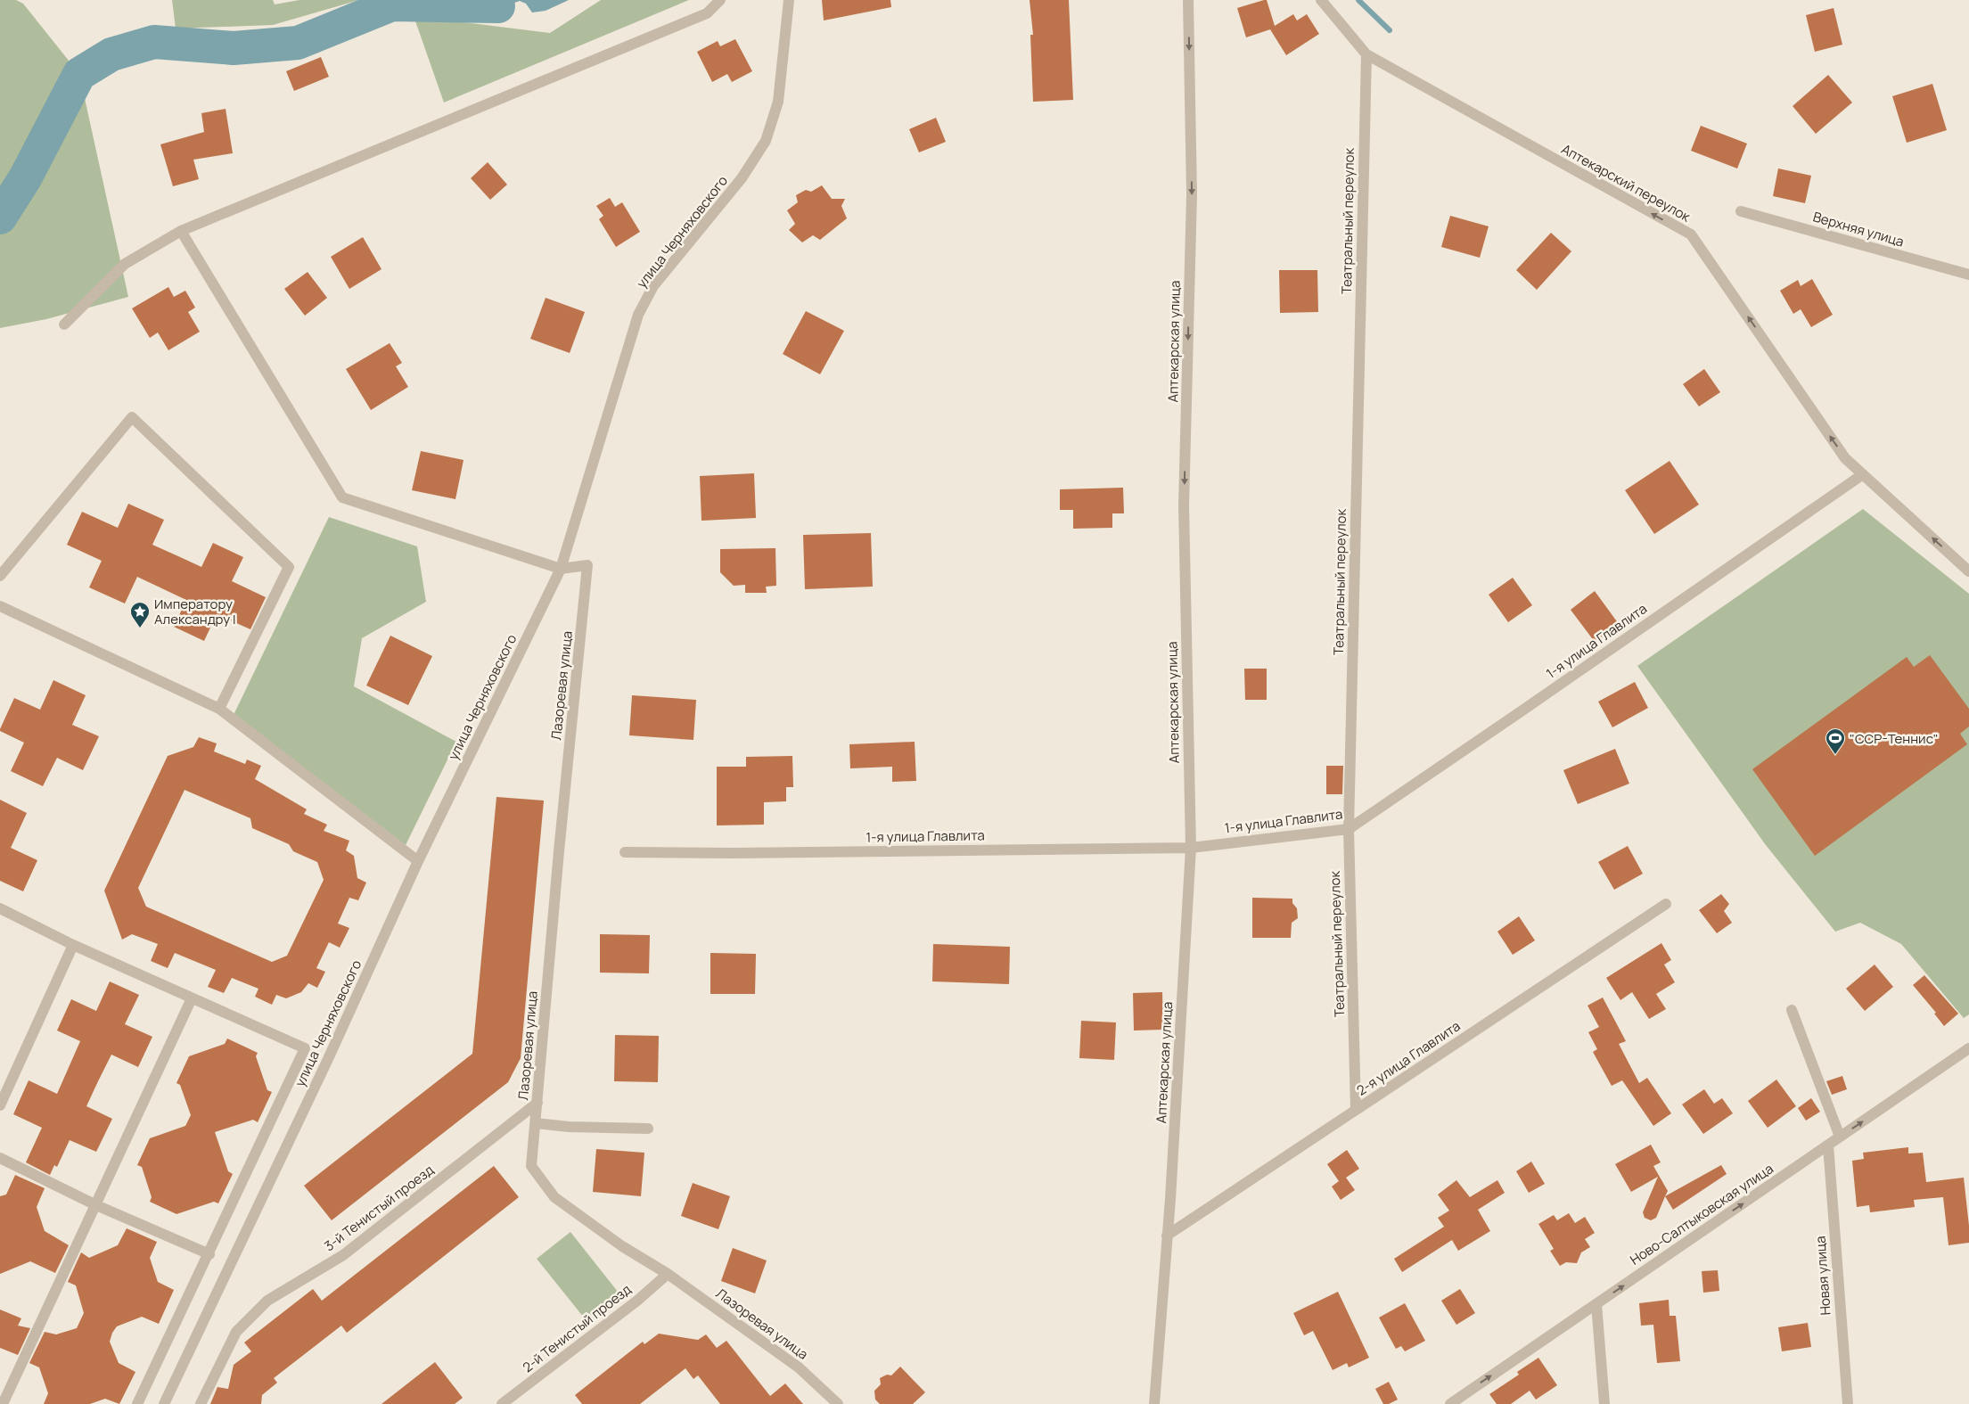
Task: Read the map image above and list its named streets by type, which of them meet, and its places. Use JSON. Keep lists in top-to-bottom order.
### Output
{
  "streets": {
    "street": [
      "Аптекарский переулок",
      "Театральный переулок",
      "Верхняя улица",
      "улица Черняховского",
      "Аптекарская улица",
      "1-я улица Главлита",
      "Лазоревая улица",
      "2-я улица Главлита",
      "3-й Тенистый проезд",
      "Ново-Салтыковская улица",
      "Новая улица",
      "2-й Тенистый проезд"
    ]
  },
  "crossings": [
    ["Аптекарский переулок", "Театральный переулок"],
    ["Аптекарский переулок", "1-я улица Главлита"],
    ["Театральный переулок", "1-я улица Главлита"],
    ["Театральный переулок", "2-я улица Главлита"],
    ["улица Черняховского", "Лазоревая улица"],
    ["Аптекарская улица", "1-я улица Главлита"],
    ["Аптекарская улица", "2-я улица Главлита"],
    ["Лазоревая улица", "3-й Тенистый проезд"],
    ["Лазоревая улица", "2-й Тенистый проезд"],
    ["Ново-Салтыковская улица", "Новая улица"]
  ],
  "one_way": ["Аптекарский переулок", "Аптекарская улица", "Ново-Салтыковская улица"],
  "places": {
    "place": ["Императору Александру I"],
    "sports": ["\"ССР-Теннис\""]
  }
}
